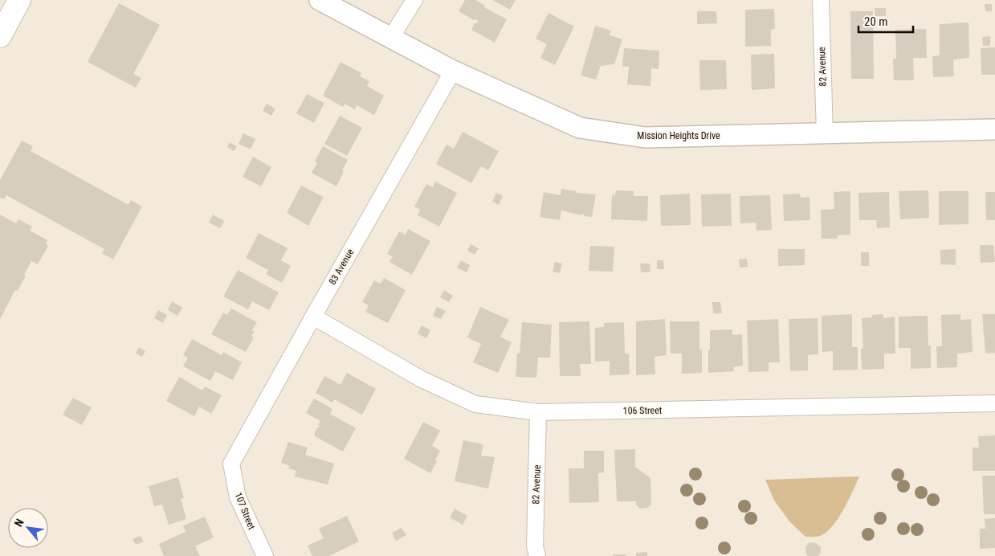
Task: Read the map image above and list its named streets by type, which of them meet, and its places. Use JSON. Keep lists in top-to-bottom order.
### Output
{
  "streets": {
    "street": [
      "82 Avenue",
      "Mission Heights Drive",
      "83 Avenue",
      "106 Street",
      "107 Street"
    ]
  },
  "crossings": [
    ["82 Avenue", "Mission Heights Drive"],
    ["82 Avenue", "106 Street"],
    ["Mission Heights Drive", "83 Avenue"],
    ["83 Avenue", "106 Street"],
    ["83 Avenue", "107 Street"]
  ],
  "scale_bar": "20 m",
  "north": "top left"
}
